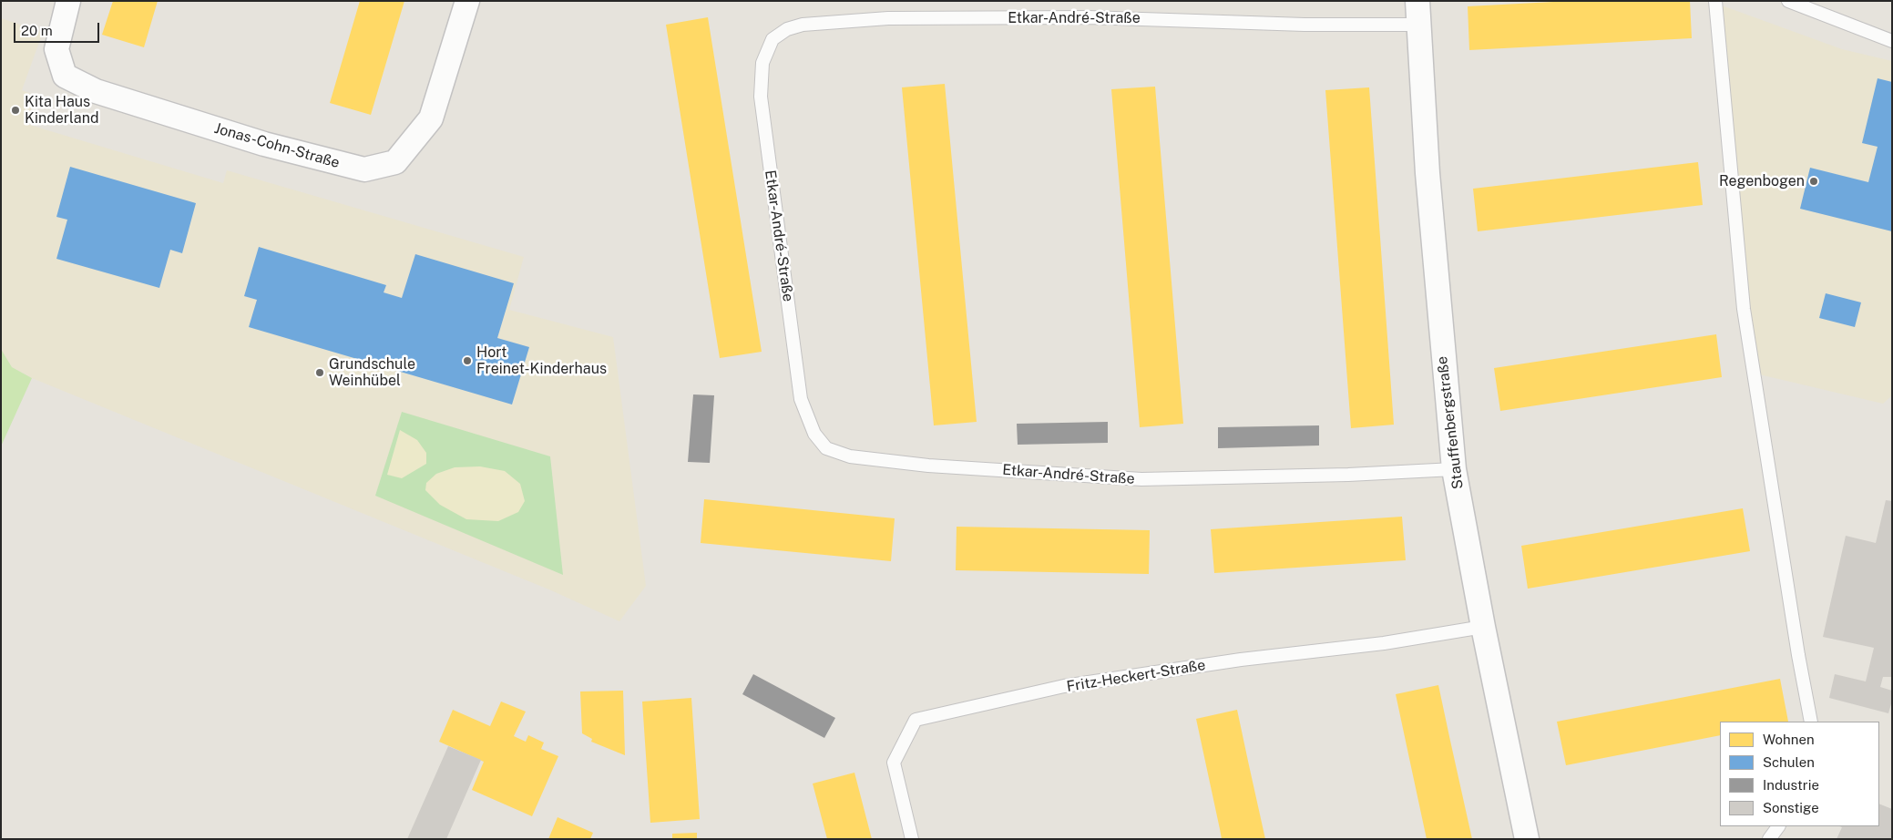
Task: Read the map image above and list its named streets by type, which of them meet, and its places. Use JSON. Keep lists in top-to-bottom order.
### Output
{
  "streets": {
    "street": ["Jonas-Cohn-Straße", "Stauffenbergstraße"],
    "lane": ["Etkar-André-Straße", "Fritz-Heckert-Straße"]
  },
  "crossings": [
    ["Etkar-André-Straße", "Stauffenbergstraße"],
    ["Stauffenbergstraße", "Fritz-Heckert-Straße"]
  ],
  "places": [
    "Kita Haus Kinderland",
    "Regenbogen",
    "Hort Freinet-Kinderhaus",
    "Grundschule Weinhübel"
  ],
  "legend": [
    "Wohnen",
    "Schulen",
    "Industrie",
    "Sonstige"
  ],
  "scale_bar": "20 m"
}
